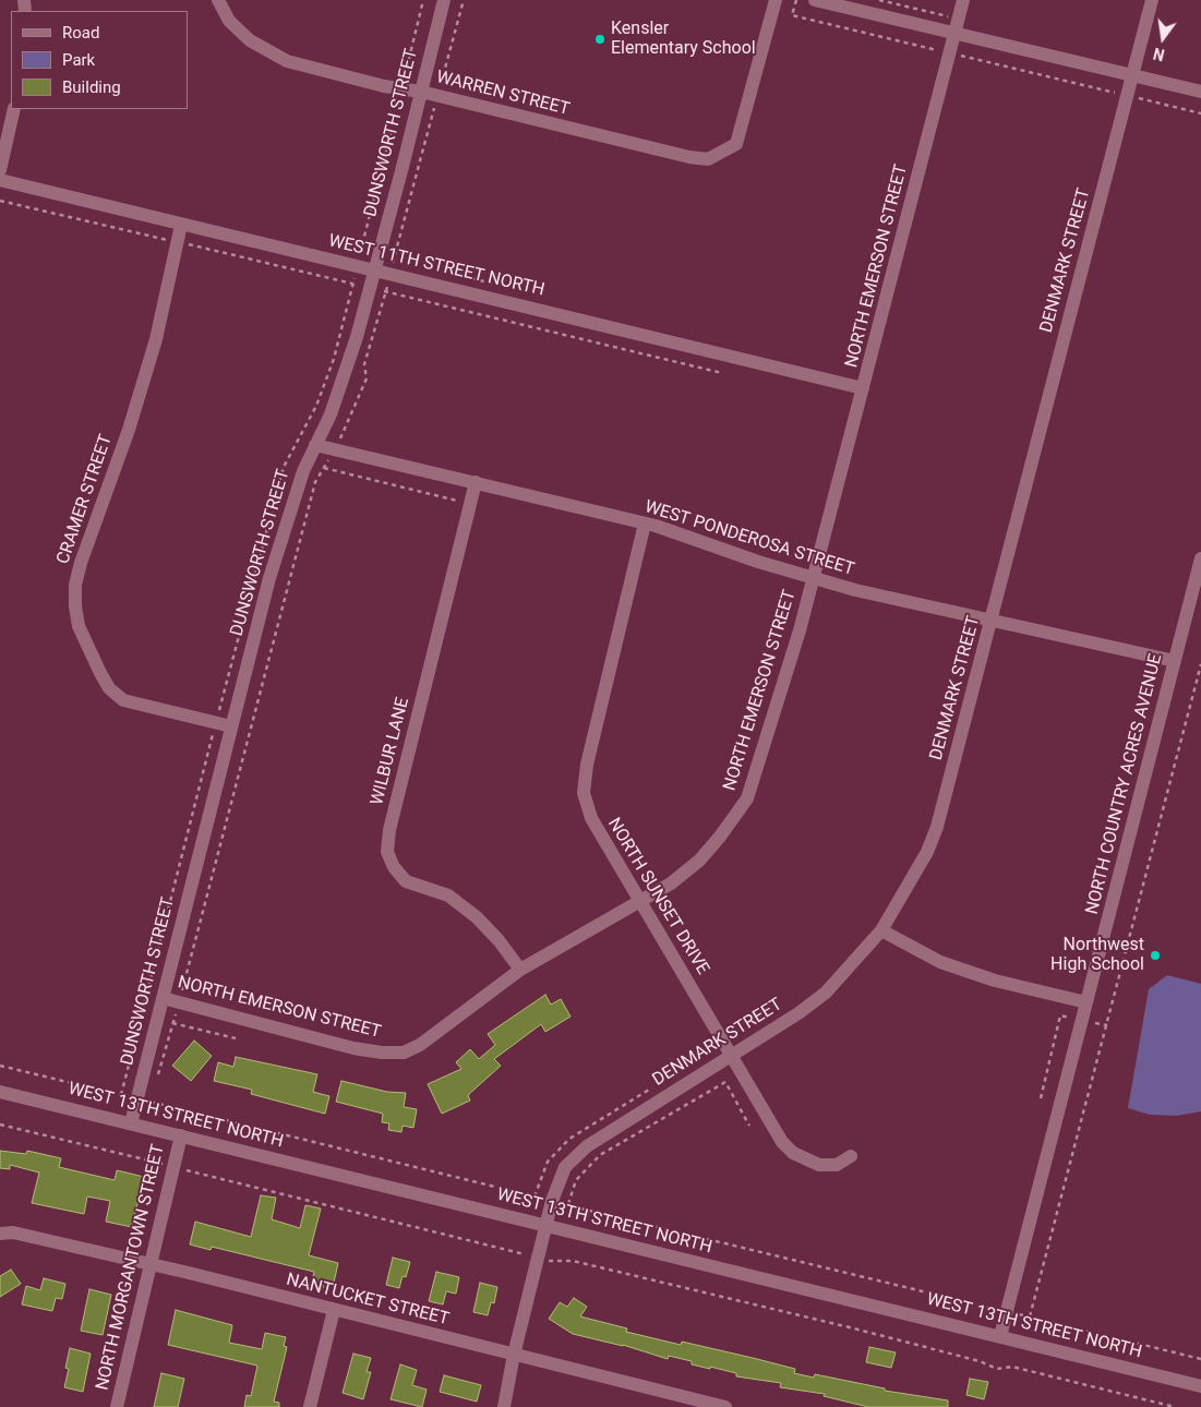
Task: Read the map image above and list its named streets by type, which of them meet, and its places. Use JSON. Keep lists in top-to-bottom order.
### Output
{
  "streets": {
    "street": [
      "WARREN STREET",
      "DUNSWORTH STREET",
      "DENMARK STREET",
      "WEST 11TH STREET NORTH",
      "NORTH EMERSON STREET",
      "CRAMER STREET",
      "WEST PONDEROSA STREET",
      "WILBUR LANE",
      "NORTH COUNTRY ACRES AVENUE",
      "NORTH SUNSET DRIVE",
      "WEST 13TH STREET NORTH",
      "NORTH MORGANTOWN STREET",
      "NANTUCKET STREET"
    ]
  },
  "crossings": [
    ["WARREN STREET", "DUNSWORTH STREET"],
    ["DUNSWORTH STREET", "WEST 11TH STREET NORTH"],
    ["DUNSWORTH STREET", "NORTH EMERSON STREET"],
    ["DUNSWORTH STREET", "CRAMER STREET"],
    ["DUNSWORTH STREET", "WEST PONDEROSA STREET"],
    ["DUNSWORTH STREET", "WEST 13TH STREET NORTH"],
    ["DENMARK STREET", "WEST PONDEROSA STREET"],
    ["DENMARK STREET", "NORTH SUNSET DRIVE"],
    ["DENMARK STREET", "WEST 13TH STREET NORTH"],
    ["DENMARK STREET", "NANTUCKET STREET"],
    ["WEST 11TH STREET NORTH", "NORTH EMERSON STREET"],
    ["WEST 11TH STREET NORTH", "CRAMER STREET"],
    ["NORTH EMERSON STREET", "WEST PONDEROSA STREET"],
    ["NORTH EMERSON STREET", "WILBUR LANE"],
    ["NORTH EMERSON STREET", "NORTH SUNSET DRIVE"],
    ["WEST PONDEROSA STREET", "WILBUR LANE"],
    ["WEST PONDEROSA STREET", "NORTH COUNTRY ACRES AVENUE"],
    ["WEST PONDEROSA STREET", "NORTH SUNSET DRIVE"],
    ["NORTH COUNTRY ACRES AVENUE", "WEST 13TH STREET NORTH"],
    ["WEST 13TH STREET NORTH", "NORTH MORGANTOWN STREET"],
    ["NORTH MORGANTOWN STREET", "NANTUCKET STREET"]
  ],
  "places": ["Kensler Elementary School", "Northwest High School"],
  "legend": ["Road", "Park", "Building"],
  "north": "bottom"
}
